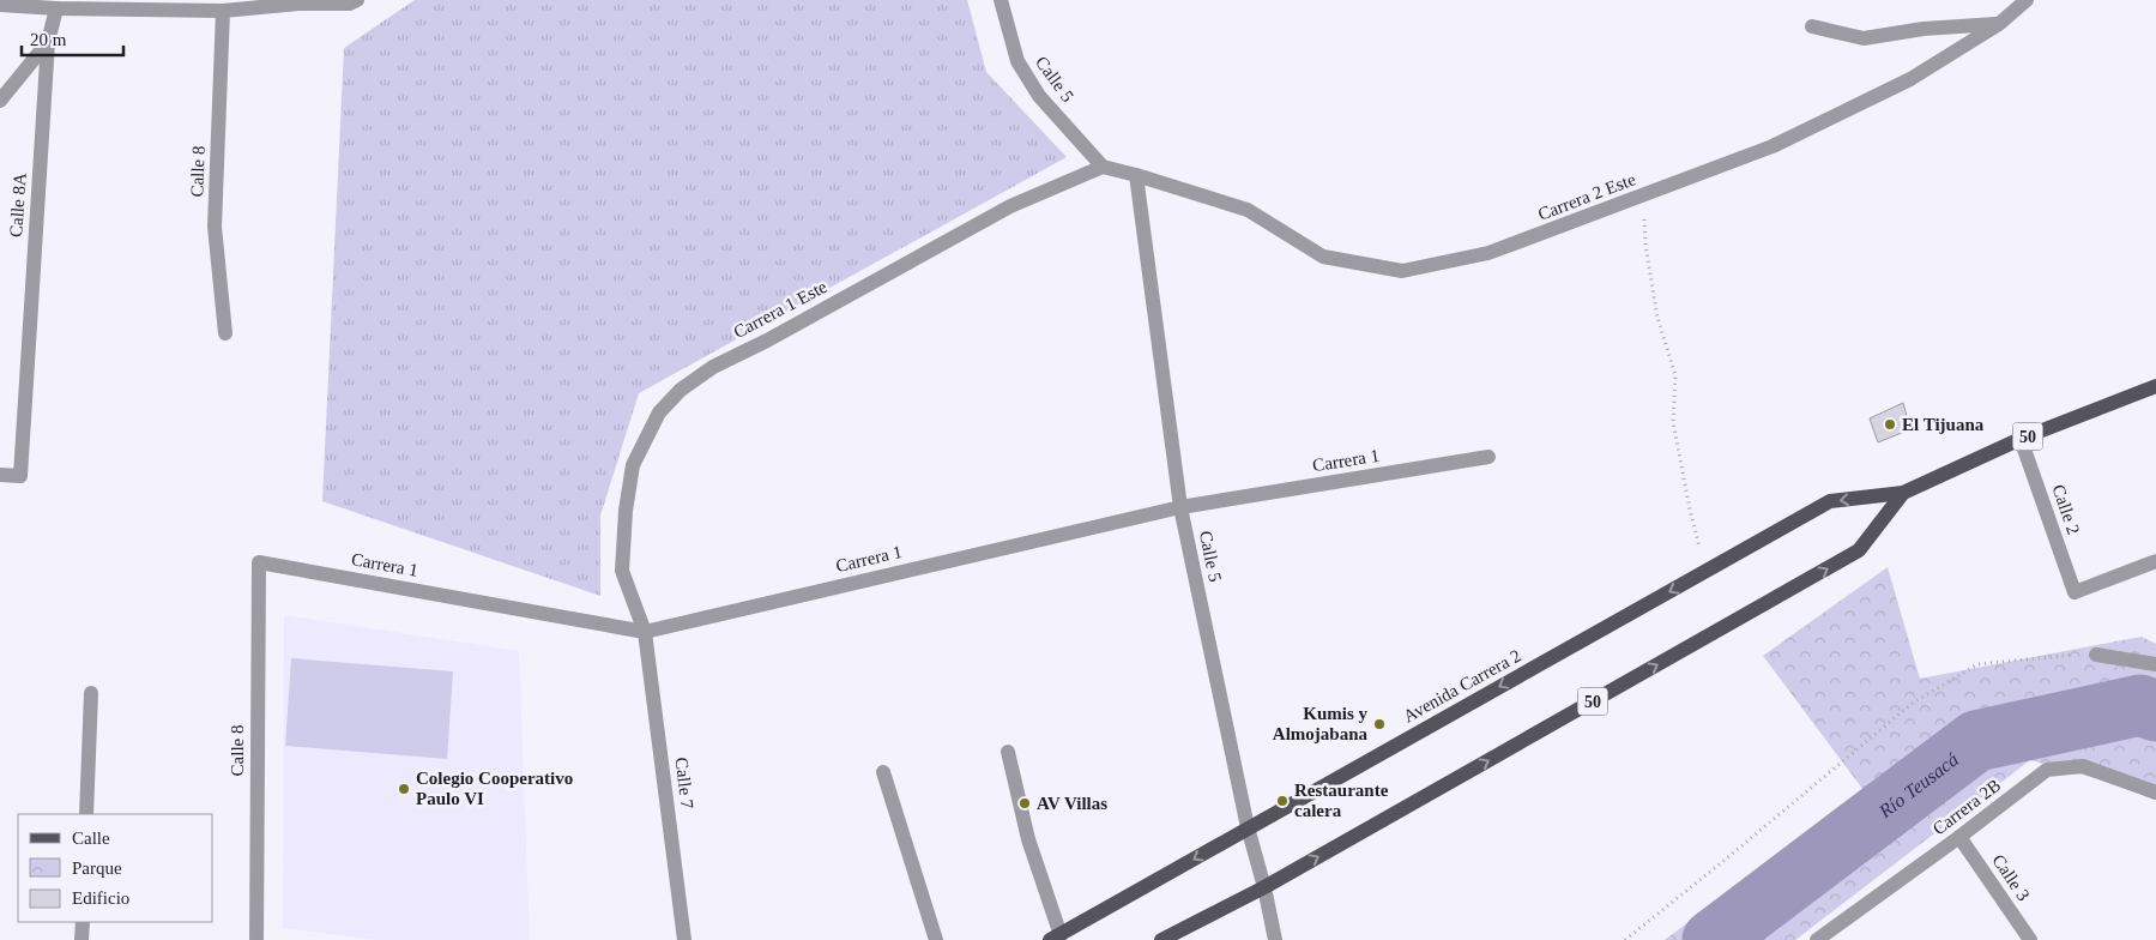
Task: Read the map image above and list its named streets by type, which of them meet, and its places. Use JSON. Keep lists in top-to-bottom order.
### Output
{
  "streets": {
    "main road": ["50", "Avenida Carrera 2"],
    "street": [
      "Calle 5",
      "Calle 8",
      "Carrera 2 Este",
      "Calle 8A",
      "Carrera 1 Este",
      "Carrera 1",
      "Calle 2",
      "Calle 7",
      "Carrera 2B",
      "Calle 3"
    ]
  },
  "crossings": [
    ["Calle 5", "Carrera 2 Este"],
    ["Calle 5", "Carrera 1 Este"],
    ["Calle 5", "Carrera 1"],
    ["Calle 5", "Avenida Carrera 2"],
    ["Calle 8", "Carrera 1"],
    ["Carrera 1 Este", "Carrera 1"],
    ["Carrera 1 Este", "Calle 7"],
    ["Carrera 1", "Calle 7"],
    ["Calle 2", "Avenida Carrera 2"],
    ["Carrera 2B", "Calle 3"]
  ],
  "water": ["Río Teusacá"],
  "places": [
    "El Tijuana",
    "Kumis y Almojabana",
    "Colegio Cooperativo Paulo VI",
    "Restaurante calera",
    "AV Villas"
  ],
  "legend": ["Calle", "Parque", "Edificio"],
  "scale_bar": "20 m"
}
